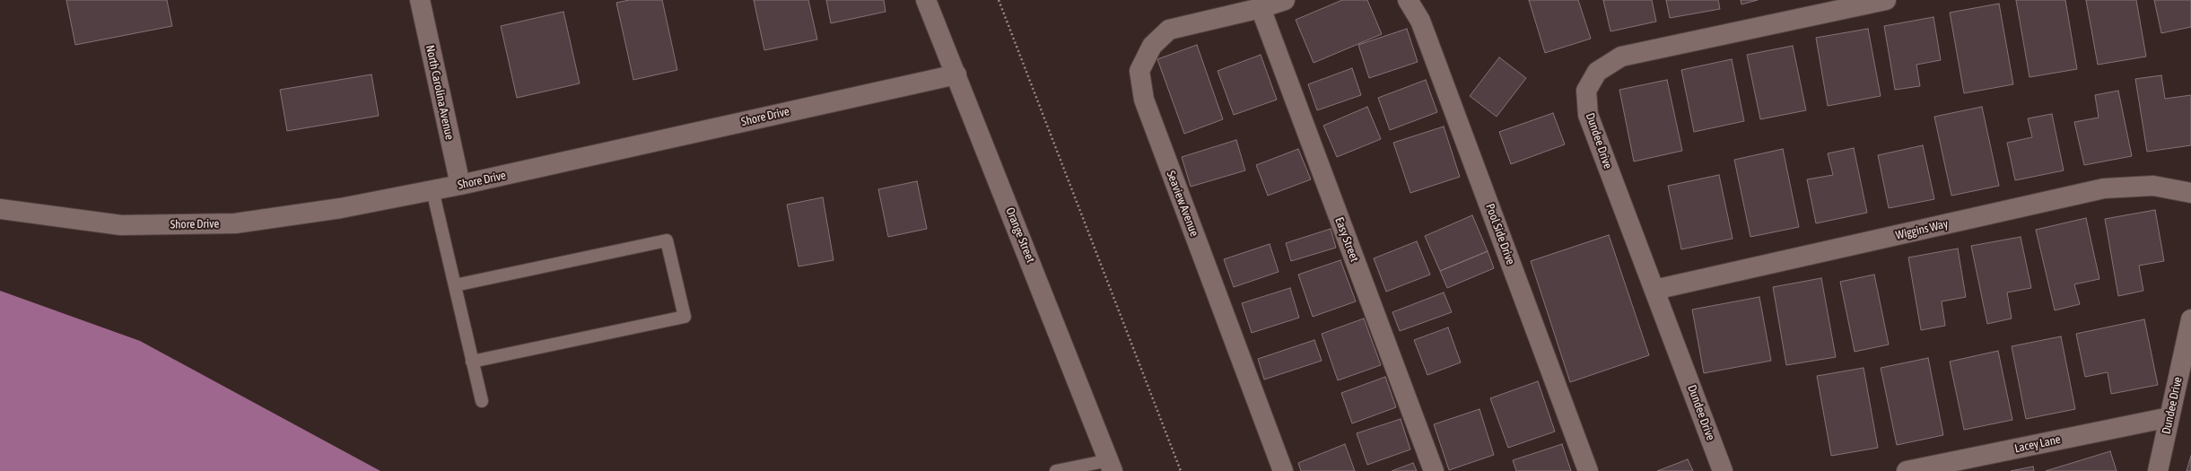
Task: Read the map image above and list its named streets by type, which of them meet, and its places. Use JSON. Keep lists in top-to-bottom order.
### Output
{
  "streets": {
    "street": [
      "North Carolina Avenue",
      "Shore Drive",
      "Dundee Drive",
      "Seaview Avenue",
      "Wiggins Way",
      "Pool Side Drive",
      "Orange Street",
      "Easy Street",
      "Lacey Lane"
    ]
  },
  "crossings": [
    ["North Carolina Avenue", "Shore Drive"],
    ["Shore Drive", "Orange Street"],
    ["Dundee Drive", "Wiggins Way"],
    ["Dundee Drive", "Lacey Lane"],
    ["Seaview Avenue", "Easy Street"]
  ]
}
